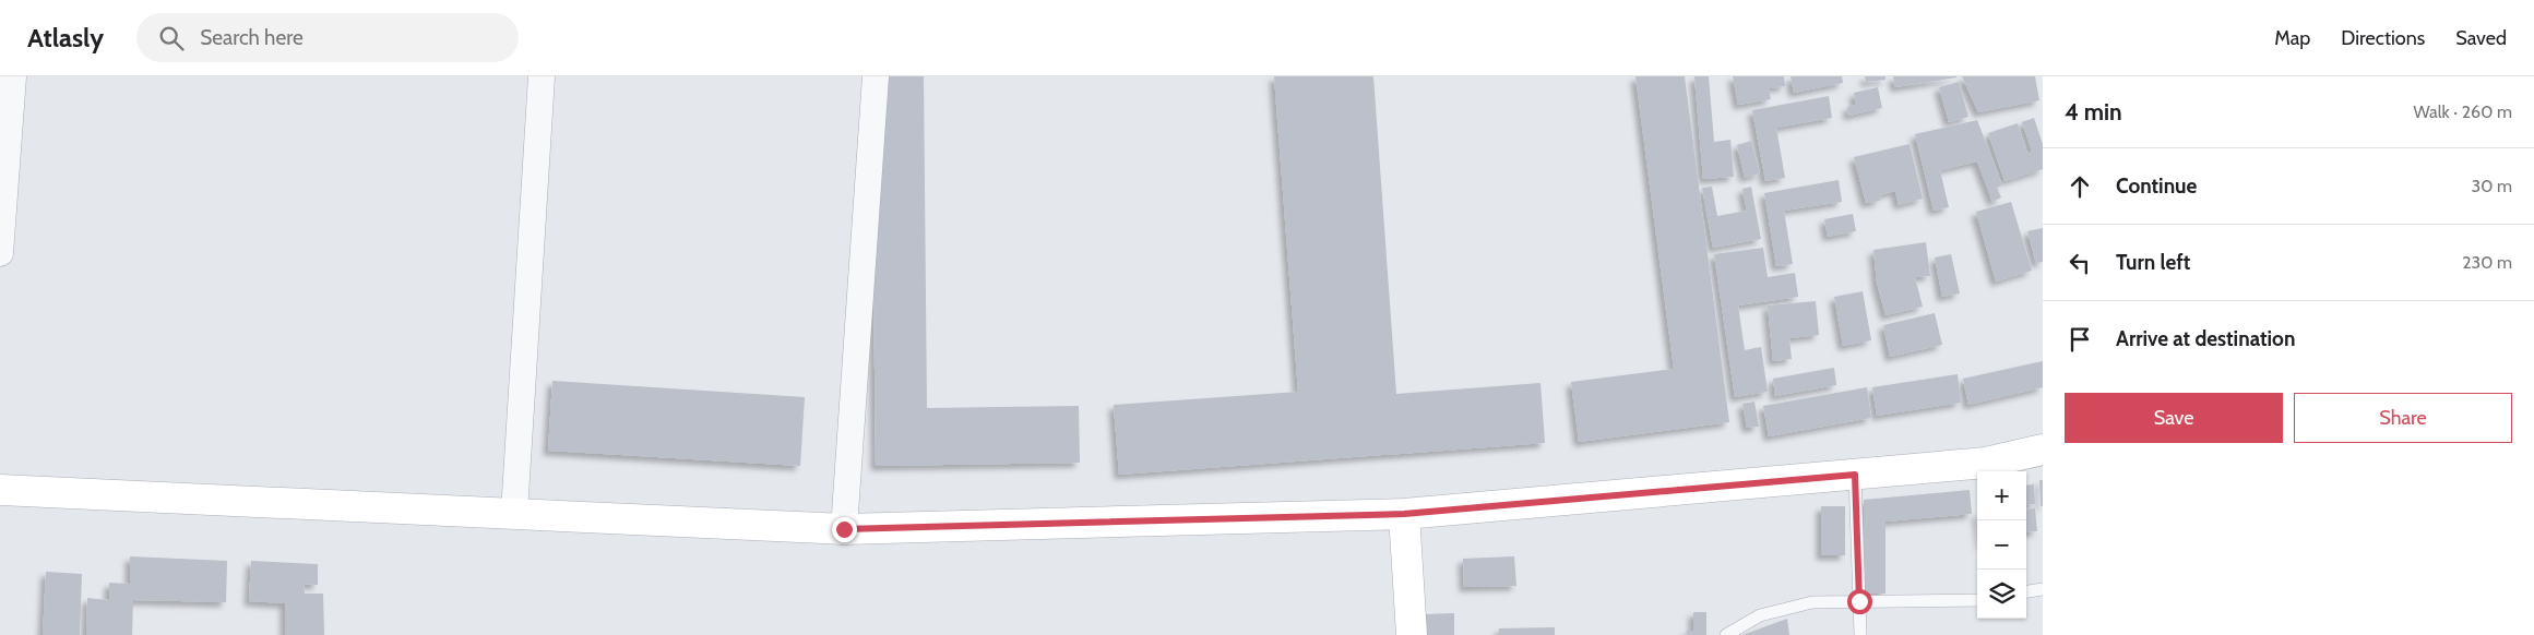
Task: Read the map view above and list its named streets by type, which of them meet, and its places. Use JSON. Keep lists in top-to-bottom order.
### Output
{
  "page": {
    "header": "Atlasly",
    "search": "Search here",
    "nav": ["Map", "Directions", "Saved"],
    "heading": ["4 min", "Walk · 260 m"],
    "list": [
      ["Continue", "30 m"],
      ["Turn left", "230 m"],
      "Arrive at destination"
    ],
    "buttons": ["Save", "Share"],
    "map_buttons": ["+", "−"]
  }
}
